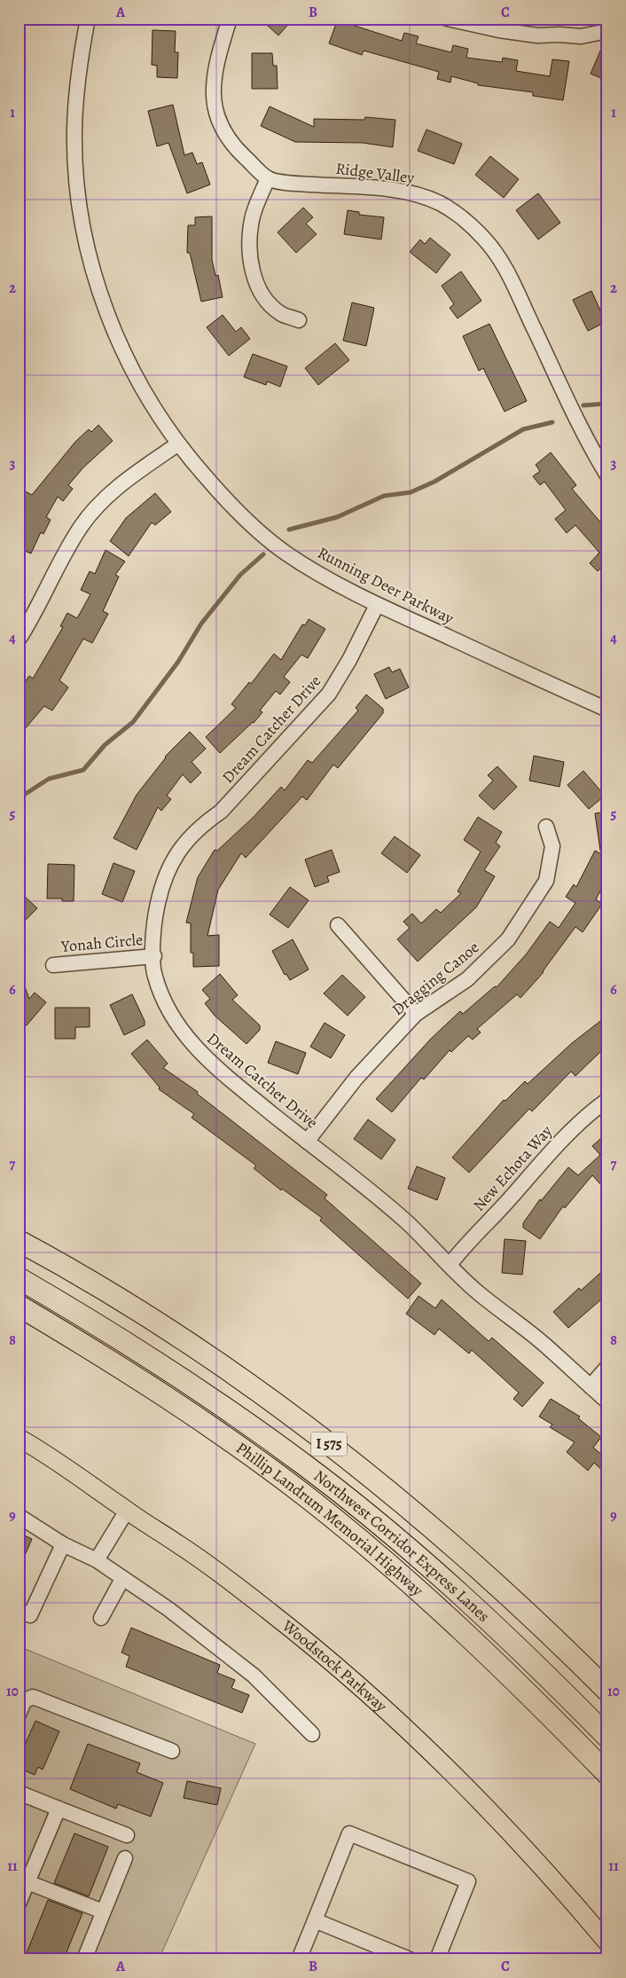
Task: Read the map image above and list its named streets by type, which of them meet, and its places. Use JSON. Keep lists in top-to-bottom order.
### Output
{
  "streets": {
    "highway": ["I 575", "Phillip Landrum Memorial Highway", "Northwest Corridor Express Lanes"],
    "main road": ["Woodstock Parkway"],
    "street": [
      "Ridge Valley",
      "Running Deer Parkway",
      "Dream Catcher Drive",
      "Yonah Circle",
      "Dragging Canoe",
      "New Echota Way"
    ]
  },
  "crossings": [
    ["Running Deer Parkway", "Dream Catcher Drive"],
    ["Dream Catcher Drive", "Yonah Circle"],
    ["Dream Catcher Drive", "Dragging Canoe"],
    ["Dream Catcher Drive", "New Echota Way"]
  ],
  "grid": {
    "columns": ["A", "B", "C"],
    "rows": [
      "1",
      "2",
      "3",
      "4",
      "5",
      "6",
      "7",
      "8",
      "9",
      "10",
      "11"
    ]
  }
}
